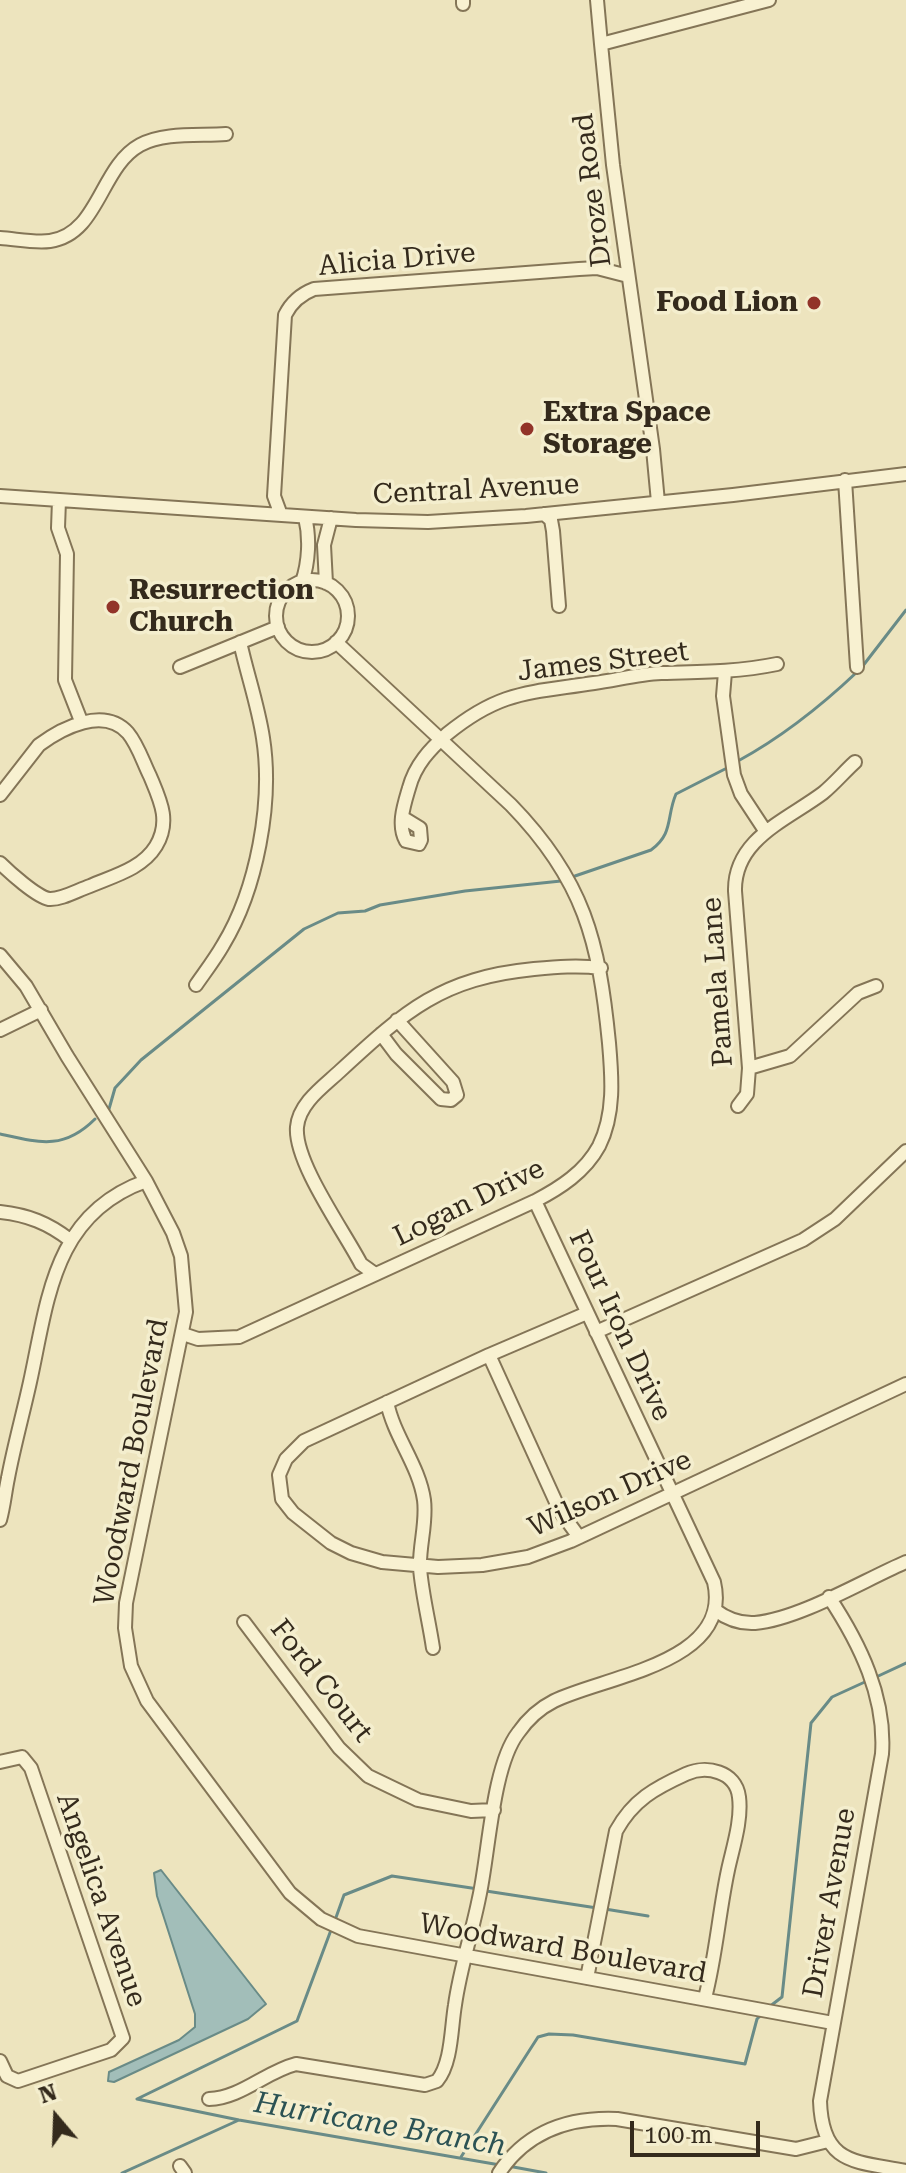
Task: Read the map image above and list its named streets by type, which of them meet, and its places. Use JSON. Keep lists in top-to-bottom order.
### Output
{
  "streets": {
    "street": [
      "Droze Road",
      "Alicia Drive",
      "Central Avenue",
      "James Street",
      "Pamela Lane",
      "Logan Drive",
      "Four Iron Drive",
      "Woodward Boulevard",
      "Wilson Drive",
      "Ford Court",
      "Angelica Avenue",
      "Driver Avenue"
    ]
  },
  "crossings": [
    ["Droze Road", "Alicia Drive"],
    ["Droze Road", "Central Avenue"],
    ["Alicia Drive", "Central Avenue"],
    ["James Street", "Logan Drive"],
    ["Logan Drive", "Four Iron Drive"],
    ["Logan Drive", "Woodward Boulevard"],
    ["Four Iron Drive", "Wilson Drive"],
    ["Woodward Boulevard", "Driver Avenue"]
  ],
  "water": ["Hurricane Branch"],
  "places": ["Food Lion", "Extra Space Storage", "Resurrection Church"],
  "scale_bar": "100 m",
  "north": "top"
}
